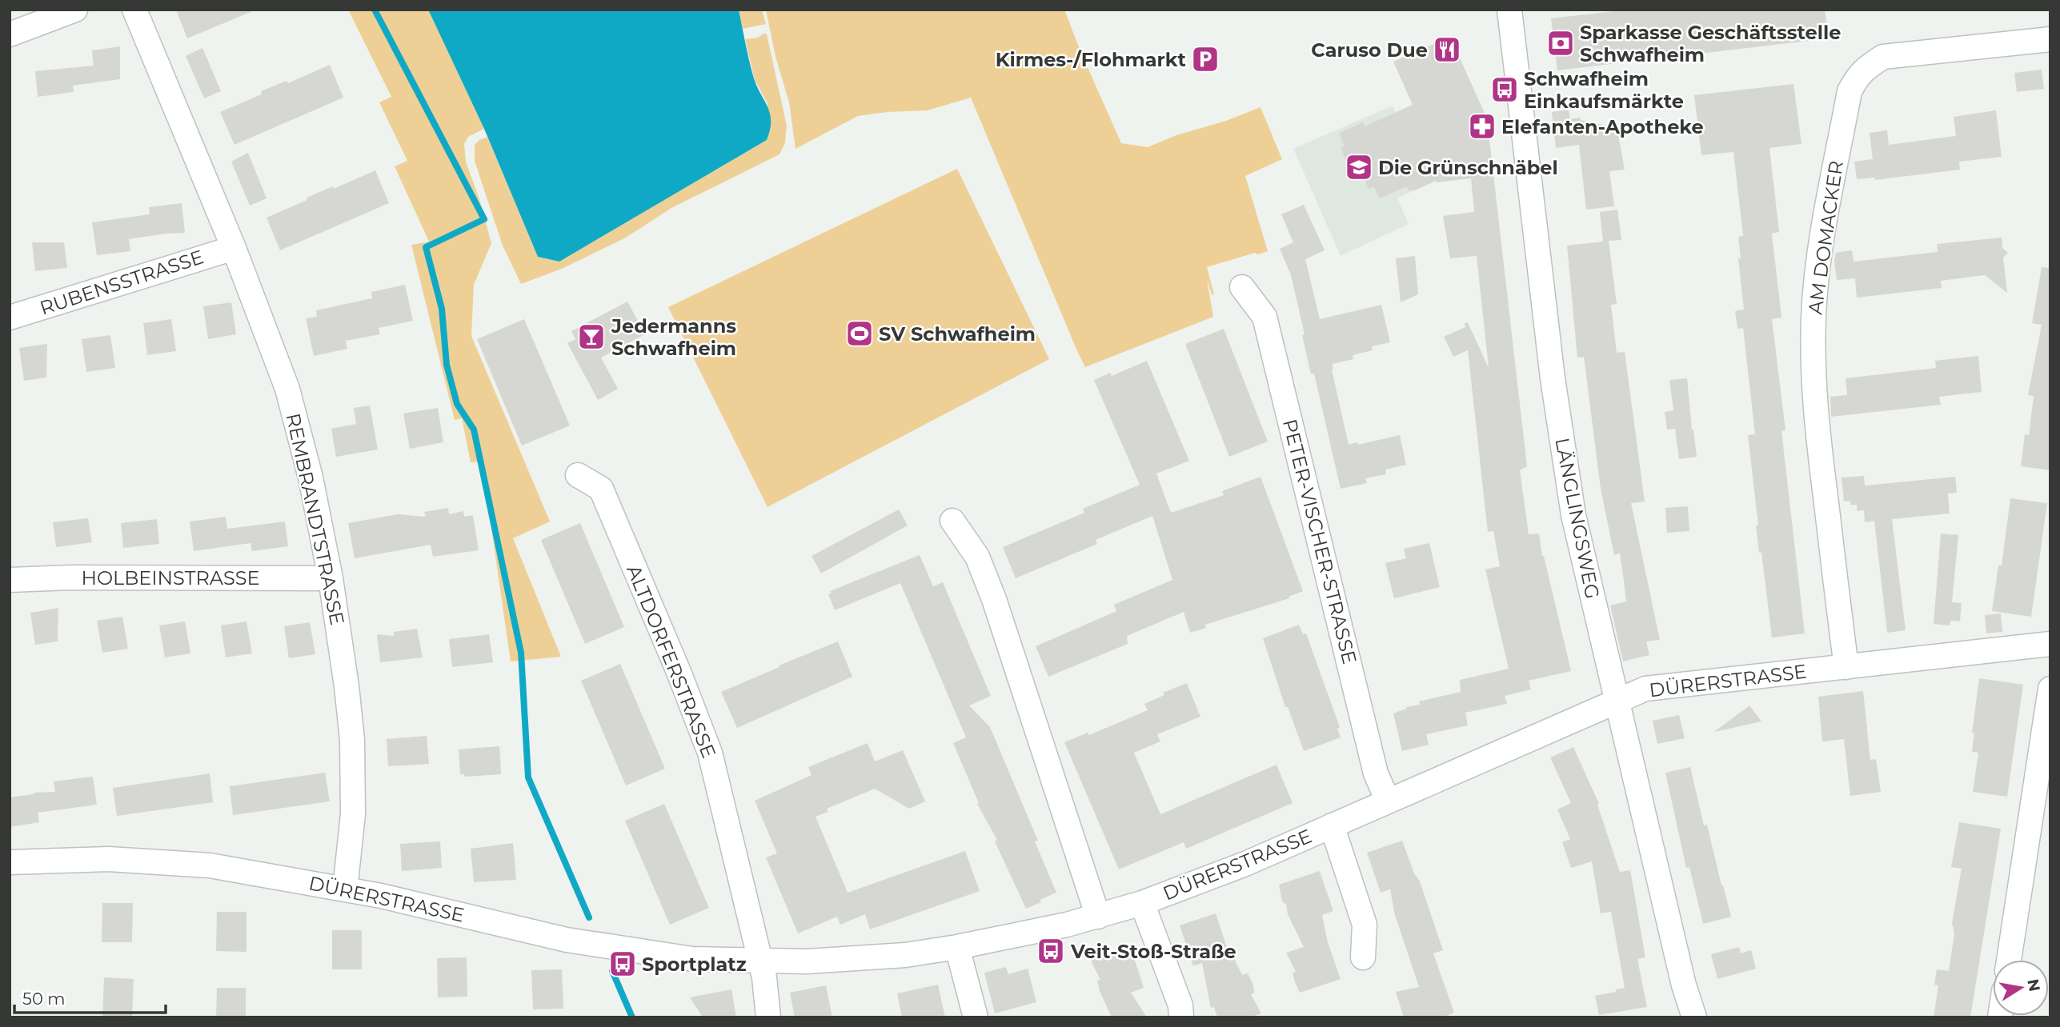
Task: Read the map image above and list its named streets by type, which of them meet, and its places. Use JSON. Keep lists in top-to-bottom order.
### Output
{
  "streets": {
    "street": [
      "AM DOMACKER",
      "RUBENSSTRASSE",
      "LÄNGLINGSWEG",
      "REMBRANDTSTRASSE",
      "PETER-VISCHER-STRASSE",
      "HOLBEINSTRASSE",
      "ALTDORFERSTRASSE",
      "DÜRERSTRASSE"
    ]
  },
  "crossings": [
    ["AM DOMACKER", "DÜRERSTRASSE"],
    ["RUBENSSTRASSE", "REMBRANDTSTRASSE"],
    ["LÄNGLINGSWEG", "DÜRERSTRASSE"],
    ["REMBRANDTSTRASSE", "HOLBEINSTRASSE"],
    ["REMBRANDTSTRASSE", "DÜRERSTRASSE"],
    ["PETER-VISCHER-STRASSE", "DÜRERSTRASSE"],
    ["ALTDORFERSTRASSE", "DÜRERSTRASSE"]
  ],
  "places": {
    "bank": ["Sparkasse Geschäftsstelle Schwafheim"],
    "restaurant": ["Caruso Due"],
    "parking": ["Kirmes-/Flohmarkt"],
    "bus stop": ["Schwafheim Einkaufsmärkte", "Veit-Stoß-Straße", "Sportplatz"],
    "pharmacy": ["Elefanten-Apotheke"],
    "school or university": ["Die Grünschnäbel"],
    "sports": ["SV Schwafheim"],
    "bar": ["Jedermanns Schwafheim"]
  },
  "scale_bar": "50 m",
  "north": "right"
}
